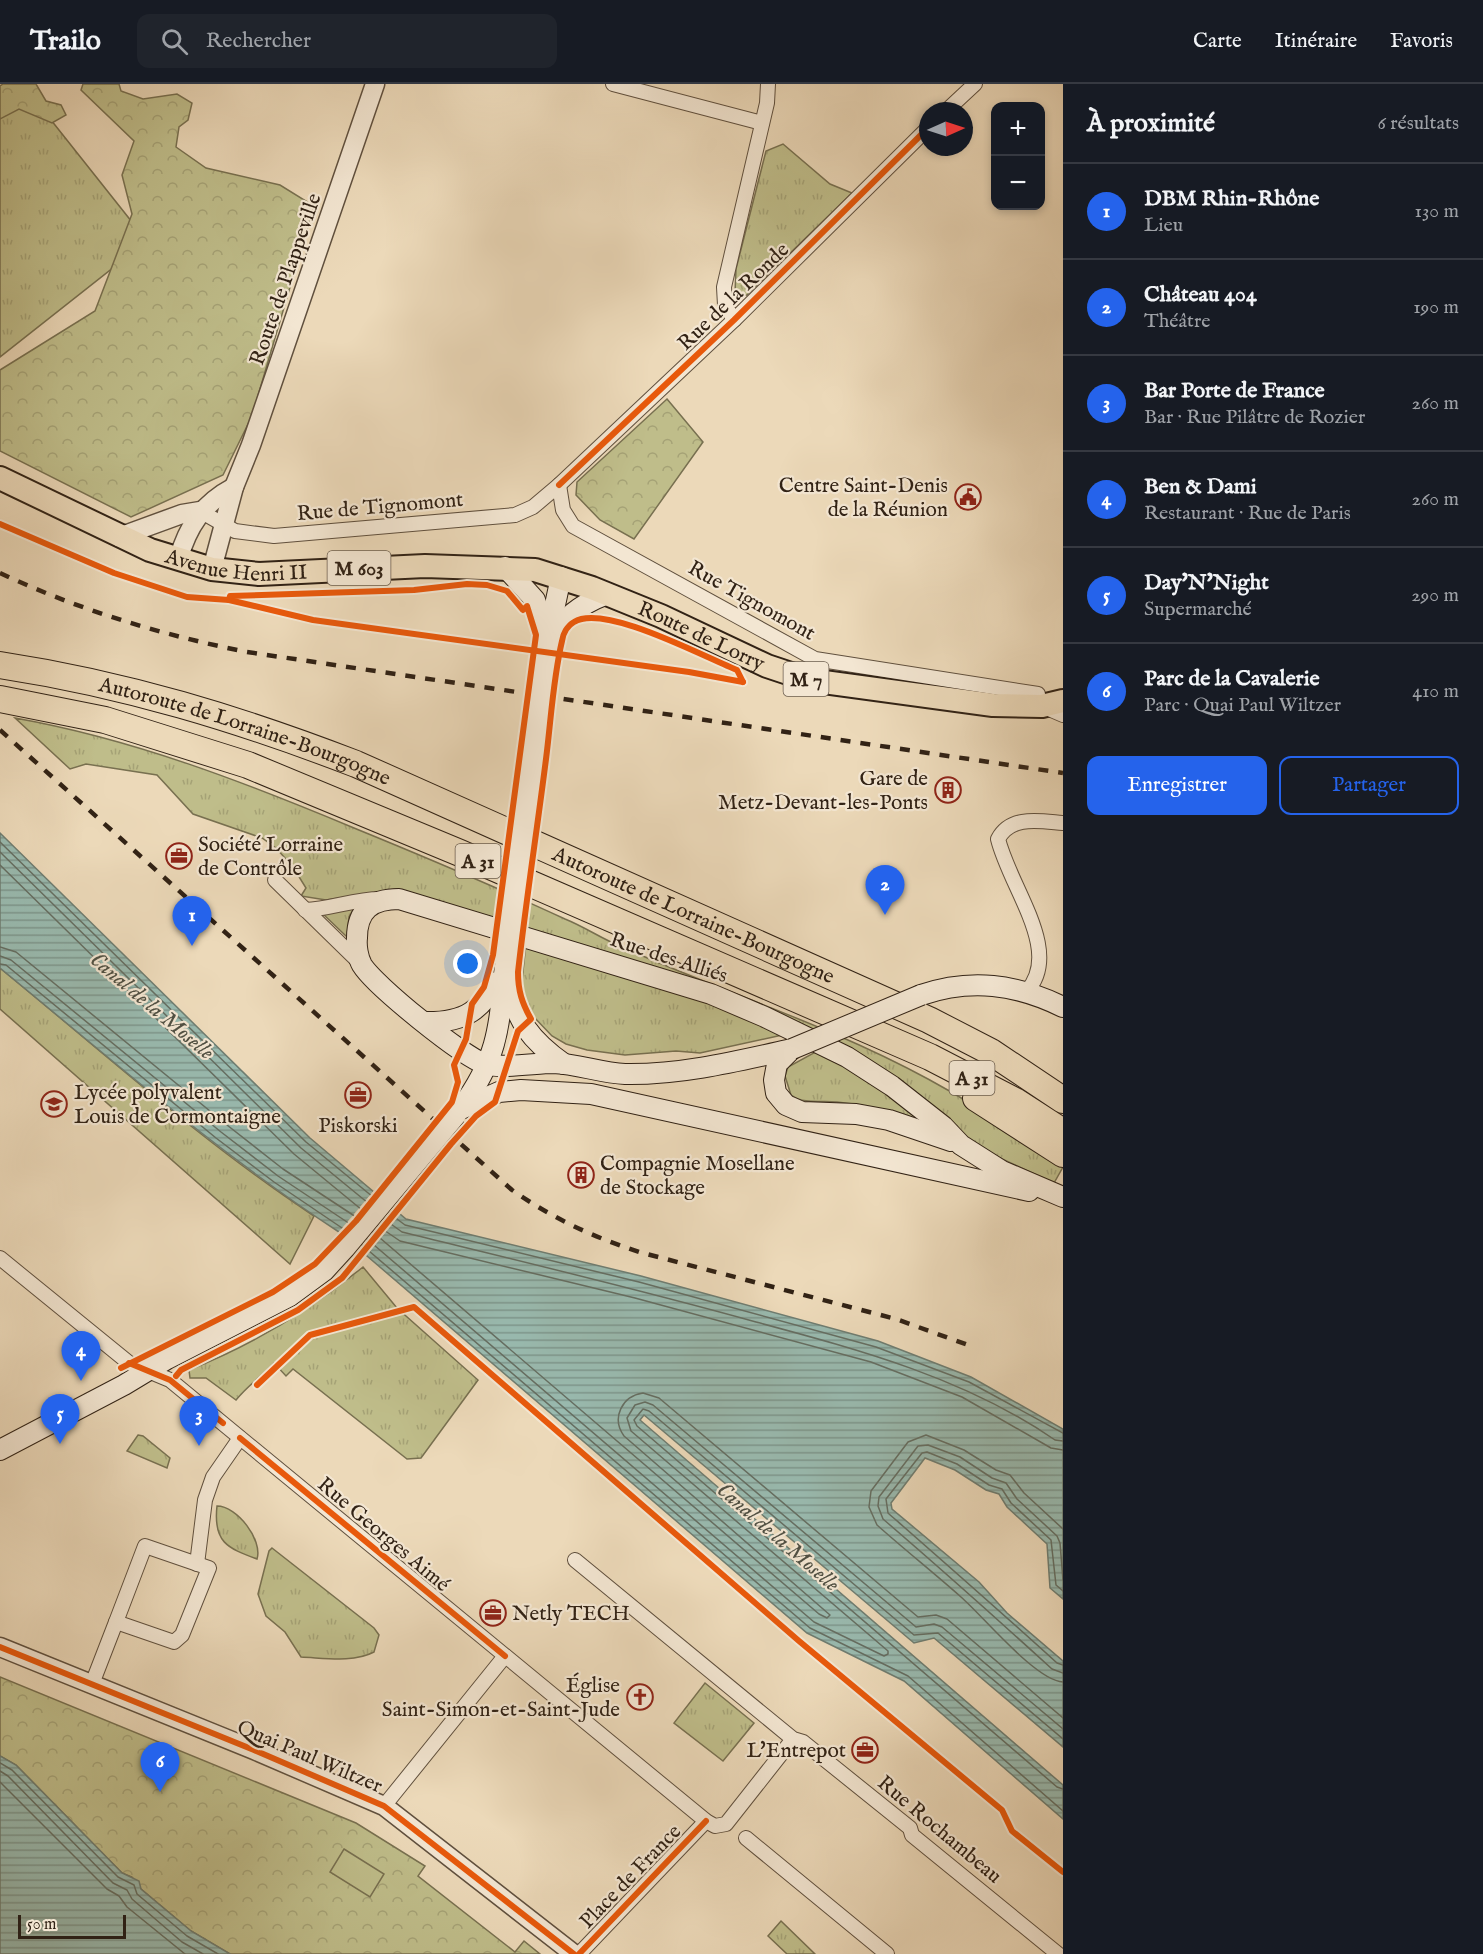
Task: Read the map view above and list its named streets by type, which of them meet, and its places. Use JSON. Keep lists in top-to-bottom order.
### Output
{
  "streets": {
    "highway": ["Autoroute de Lorraine-Bourgogne", "A 31"],
    "main road": [
      "Avenue Henri II",
      "M 603",
      "Route de Lorry",
      "M 7",
      "Rue des Alliés"
    ],
    "street": [
      "Route de Plappeville",
      "Rue de la Ronde",
      "Rue de Tignomont",
      "Rue Tignomont",
      "Rue Georges Aimé",
      "Quai Paul Wiltzer",
      "Rue Rochambeau",
      "Place de France"
    ]
  },
  "crossings": [
    ["Route de Plappeville", "Rue de Tignomont"],
    ["Route de Plappeville", "Avenue Henri II"],
    ["Rue de la Ronde", "Rue de Tignomont"],
    ["Rue de la Ronde", "Rue Tignomont"],
    ["Rue de Tignomont", "Rue Tignomont"],
    ["Avenue Henri II", "Route de Lorry"],
    ["Rue Tignomont", "Route de Lorry"],
    ["Rue Georges Aimé", "Place de France"]
  ],
  "water": ["Canal de la Moselle"],
  "places": {
    "public building": ["Centre Saint-Denis de la Réunion"],
    "building": ["Gare de Metz-Devant-les-Ponts", "Compagnie Mosellane de Stockage"],
    "office": [
      "Société Lorraine de Contrôle",
      "Piskorski",
      "Netly TECH",
      "L'Entrepot"
    ],
    "school or university": ["Lycée polyvalent Louis de Cormontaigne"],
    "church": ["Église Saint-Simon-et-Saint-Jude"]
  },
  "scale_bar": "50 m",
  "north": "right",
  "page": {
    "header": "Trailo",
    "search": "Rechercher",
    "nav": ["Carte", "Itinéraire", "Favoris"],
    "heading": ["À proximité", "6 résultats"],
    "map_buttons": ["+", "−"],
    "list": [
      {
        "mark": "1",
        "name": "DBM Rhin-Rhône",
        "note": "Lieu",
        "value": "130 m"
      },
      {
        "mark": "2",
        "name": "Château 404",
        "note": "Théâtre",
        "value": "190 m"
      },
      {
        "mark": "3",
        "name": "Bar Porte de France",
        "note": "Bar · Rue Pilâtre de Rozier",
        "value": "260 m"
      },
      {
        "mark": "4",
        "name": "Ben & Dami",
        "note": "Restaurant · Rue de Paris",
        "value": "260 m"
      },
      {
        "mark": "5",
        "name": "Day'N'Night",
        "note": "Supermarché",
        "value": "290 m"
      },
      {
        "mark": "6",
        "name": "Parc de la Cavalerie",
        "note": "Parc · Quai Paul Wiltzer",
        "value": "410 m"
      }
    ],
    "buttons": ["Enregistrer", "Partager"],
    "pins": [
      "2",
      "1",
      "4",
      "5",
      "3",
      "6"
    ],
    "scale": "50 m"
  }
}
